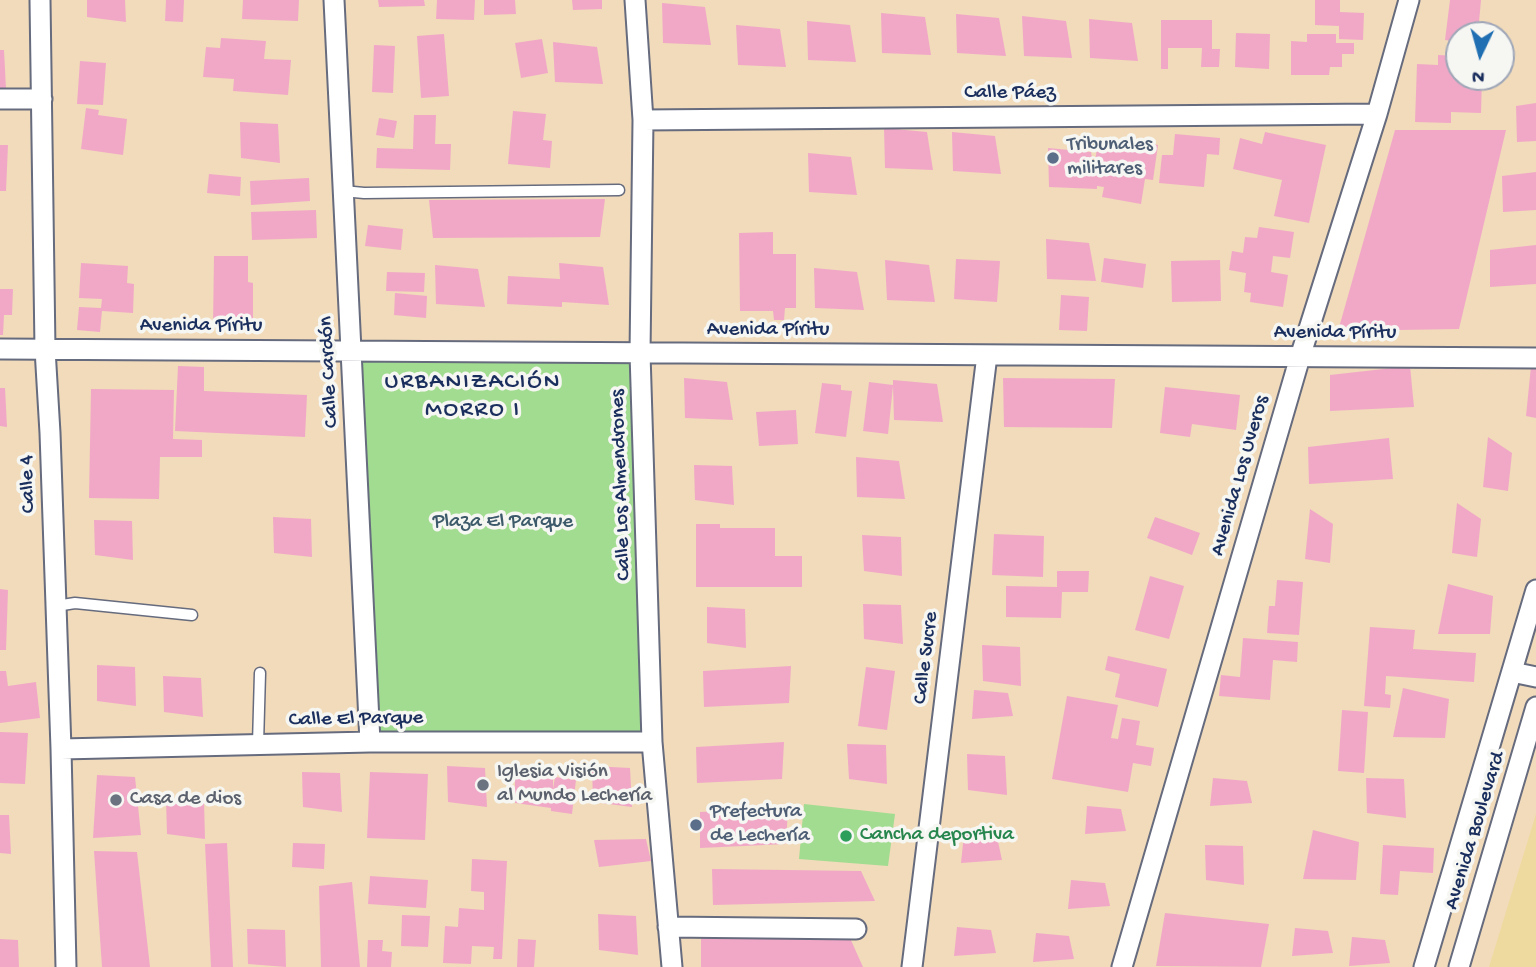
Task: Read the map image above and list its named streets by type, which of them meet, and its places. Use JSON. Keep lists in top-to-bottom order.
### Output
{
  "streets": {
    "street": [
      "Calle Páez",
      "Avenida Píritu",
      "Calle Cardón",
      "Avenida Los Uveros",
      "Calle 4",
      "Calle Los Almendrones",
      "Calle Sucre",
      "Calle El Parque",
      "Avenida Boulevard"
    ]
  },
  "crossings": [
    ["Calle Páez", "Avenida Los Uveros"],
    ["Calle Páez", "Calle Los Almendrones"],
    ["Avenida Píritu", "Calle Cardón"],
    ["Avenida Píritu", "Avenida Los Uveros"],
    ["Avenida Píritu", "Calle 4"],
    ["Avenida Píritu", "Calle Los Almendrones"],
    ["Avenida Píritu", "Calle Sucre"],
    ["Calle Cardón", "Calle El Parque"],
    ["Calle 4", "Calle El Parque"],
    ["Calle Los Almendrones", "Calle El Parque"]
  ],
  "districts": ["URBANIZACIÓN MORRO I"],
  "parks": ["Plaza El Parque"],
  "places": [
    "Tribunales militares",
    "Iglesia Visión al Mundo Lechería",
    "Casa de dios",
    "Prefectura de Lechería",
    "Cancha deportiva"
  ],
  "north": "bottom"
}
